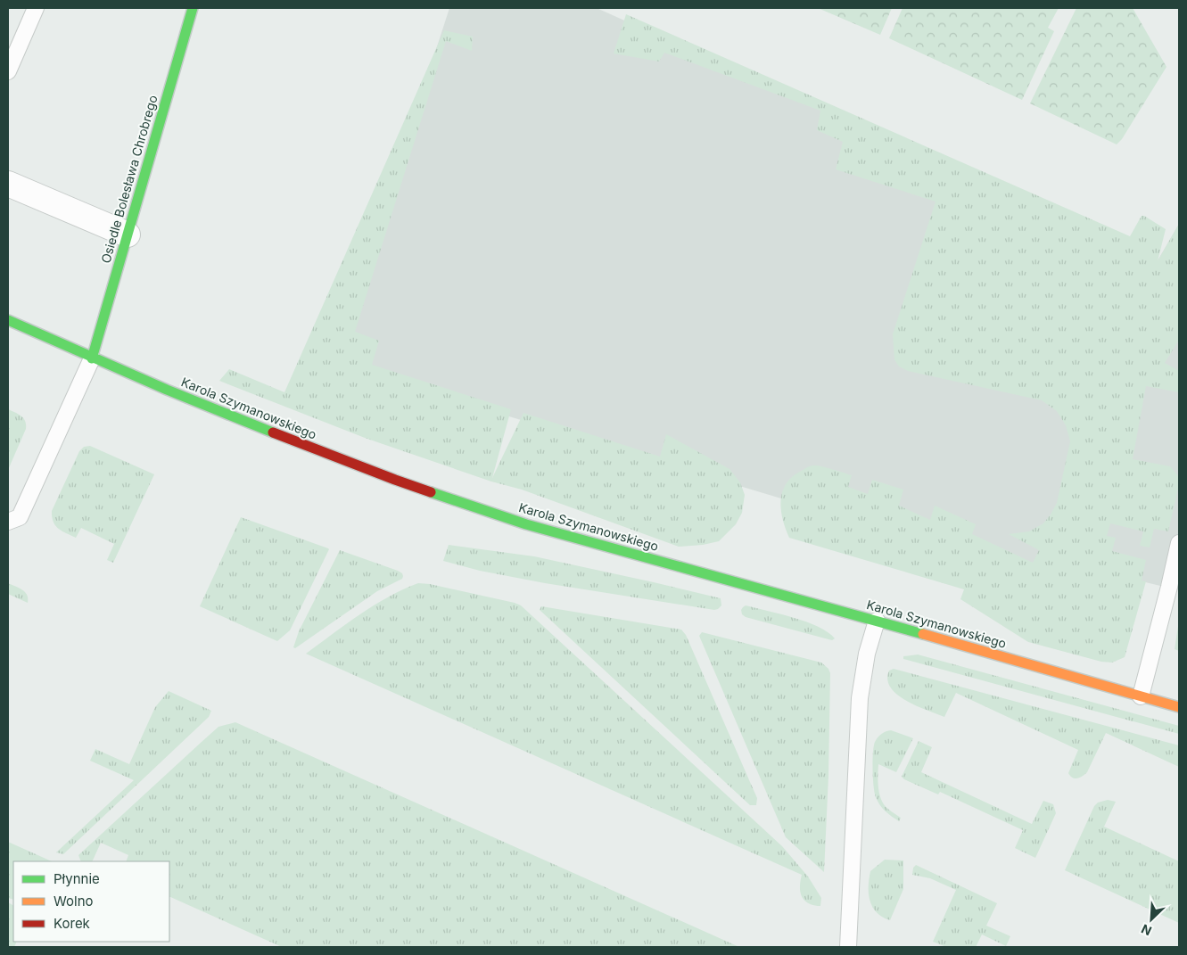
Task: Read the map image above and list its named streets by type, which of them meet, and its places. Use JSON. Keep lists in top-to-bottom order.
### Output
{
  "streets": {
    "street": ["Osiedle Bolesława Chrobrego", "Karola Szymanowskiego"]
  },
  "crossings": [
    ["Osiedle Bolesława Chrobrego", "Karola Szymanowskiego"]
  ],
  "legend": ["Płynnie", "Wolno", "Korek"],
  "north": "bottom left"
}
